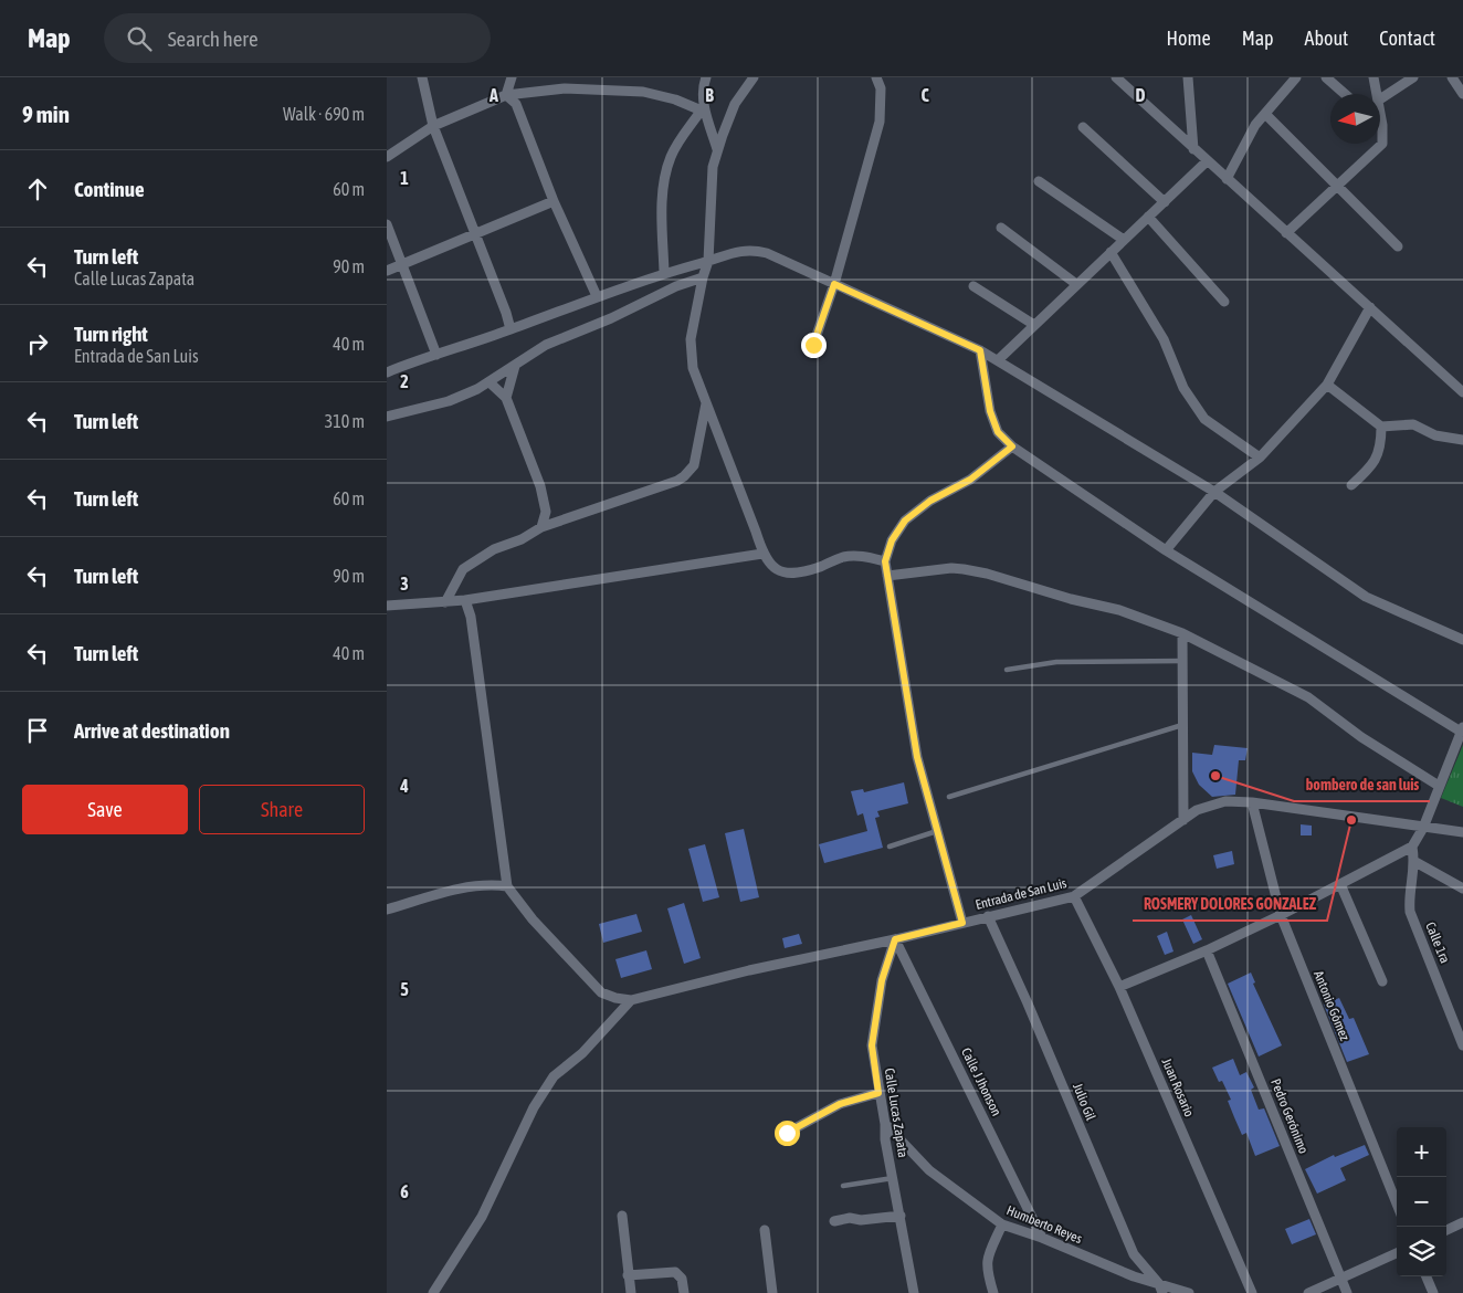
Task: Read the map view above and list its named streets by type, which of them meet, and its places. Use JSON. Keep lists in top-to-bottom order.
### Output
{
  "streets": {
    "street": [
      "Entrada de San Luis",
      "Calle 1ra",
      "Antonio Gómez",
      "Calle J Jhonson",
      "Juan Rosario",
      "Julio Gil",
      "Calle Lucas Zapata",
      "Pedro Gerónimo",
      "Humberto Reyes"
    ]
  },
  "crossings": [
    ["Entrada de San Luis", "Antonio Gómez"],
    ["Entrada de San Luis", "Calle J Jhonson"],
    ["Entrada de San Luis", "Juan Rosario"],
    ["Entrada de San Luis", "Julio Gil"],
    ["Entrada de San Luis", "Calle Lucas Zapata"],
    ["Calle J Jhonson", "Calle Lucas Zapata"],
    ["Calle J Jhonson", "Humberto Reyes"],
    ["Julio Gil", "Humberto Reyes"],
    ["Calle Lucas Zapata", "Humberto Reyes"]
  ],
  "places": ["bombero de san luis", "ROSMERY DOLORES GONZALEZ"],
  "north": "left",
  "page": {
    "header": "Map",
    "search": "Search here",
    "nav": [
      "Home",
      "Map",
      "About",
      "Contact"
    ],
    "heading": ["9 min", "Walk · 690 m"],
    "list": [
      ["Continue", "60 m"],
      ["Turn left", "Calle Lucas Zapata", "90 m"],
      ["Turn right", "Entrada de San Luis", "40 m"],
      ["Turn left", "310 m"],
      ["Turn left", "60 m"],
      ["Turn left", "90 m"],
      ["Turn left", "40 m"],
      "Arrive at destination"
    ],
    "buttons": ["Save", "Share"],
    "map_buttons": ["+", "−"]
  },
  "grid": {
    "columns": [
      "A",
      "B",
      "C",
      "D"
    ],
    "rows": [
      "1",
      "2",
      "3",
      "4",
      "5",
      "6"
    ]
  }
}
